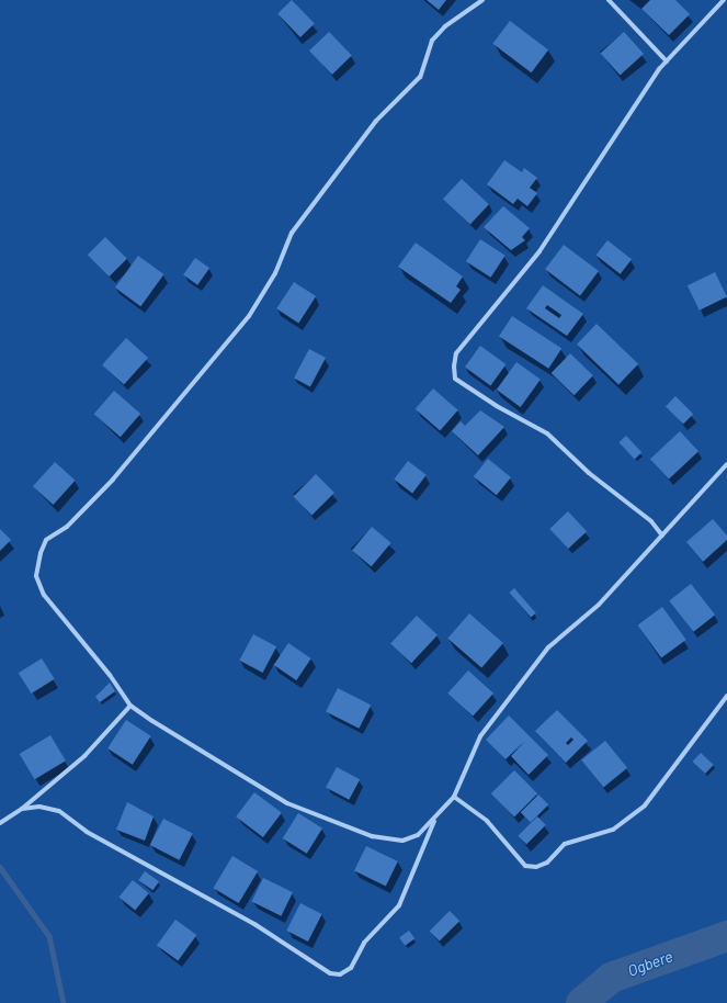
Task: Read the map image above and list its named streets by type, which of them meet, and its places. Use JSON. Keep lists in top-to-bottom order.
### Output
{
  "water": ["Ogbere"]
}
